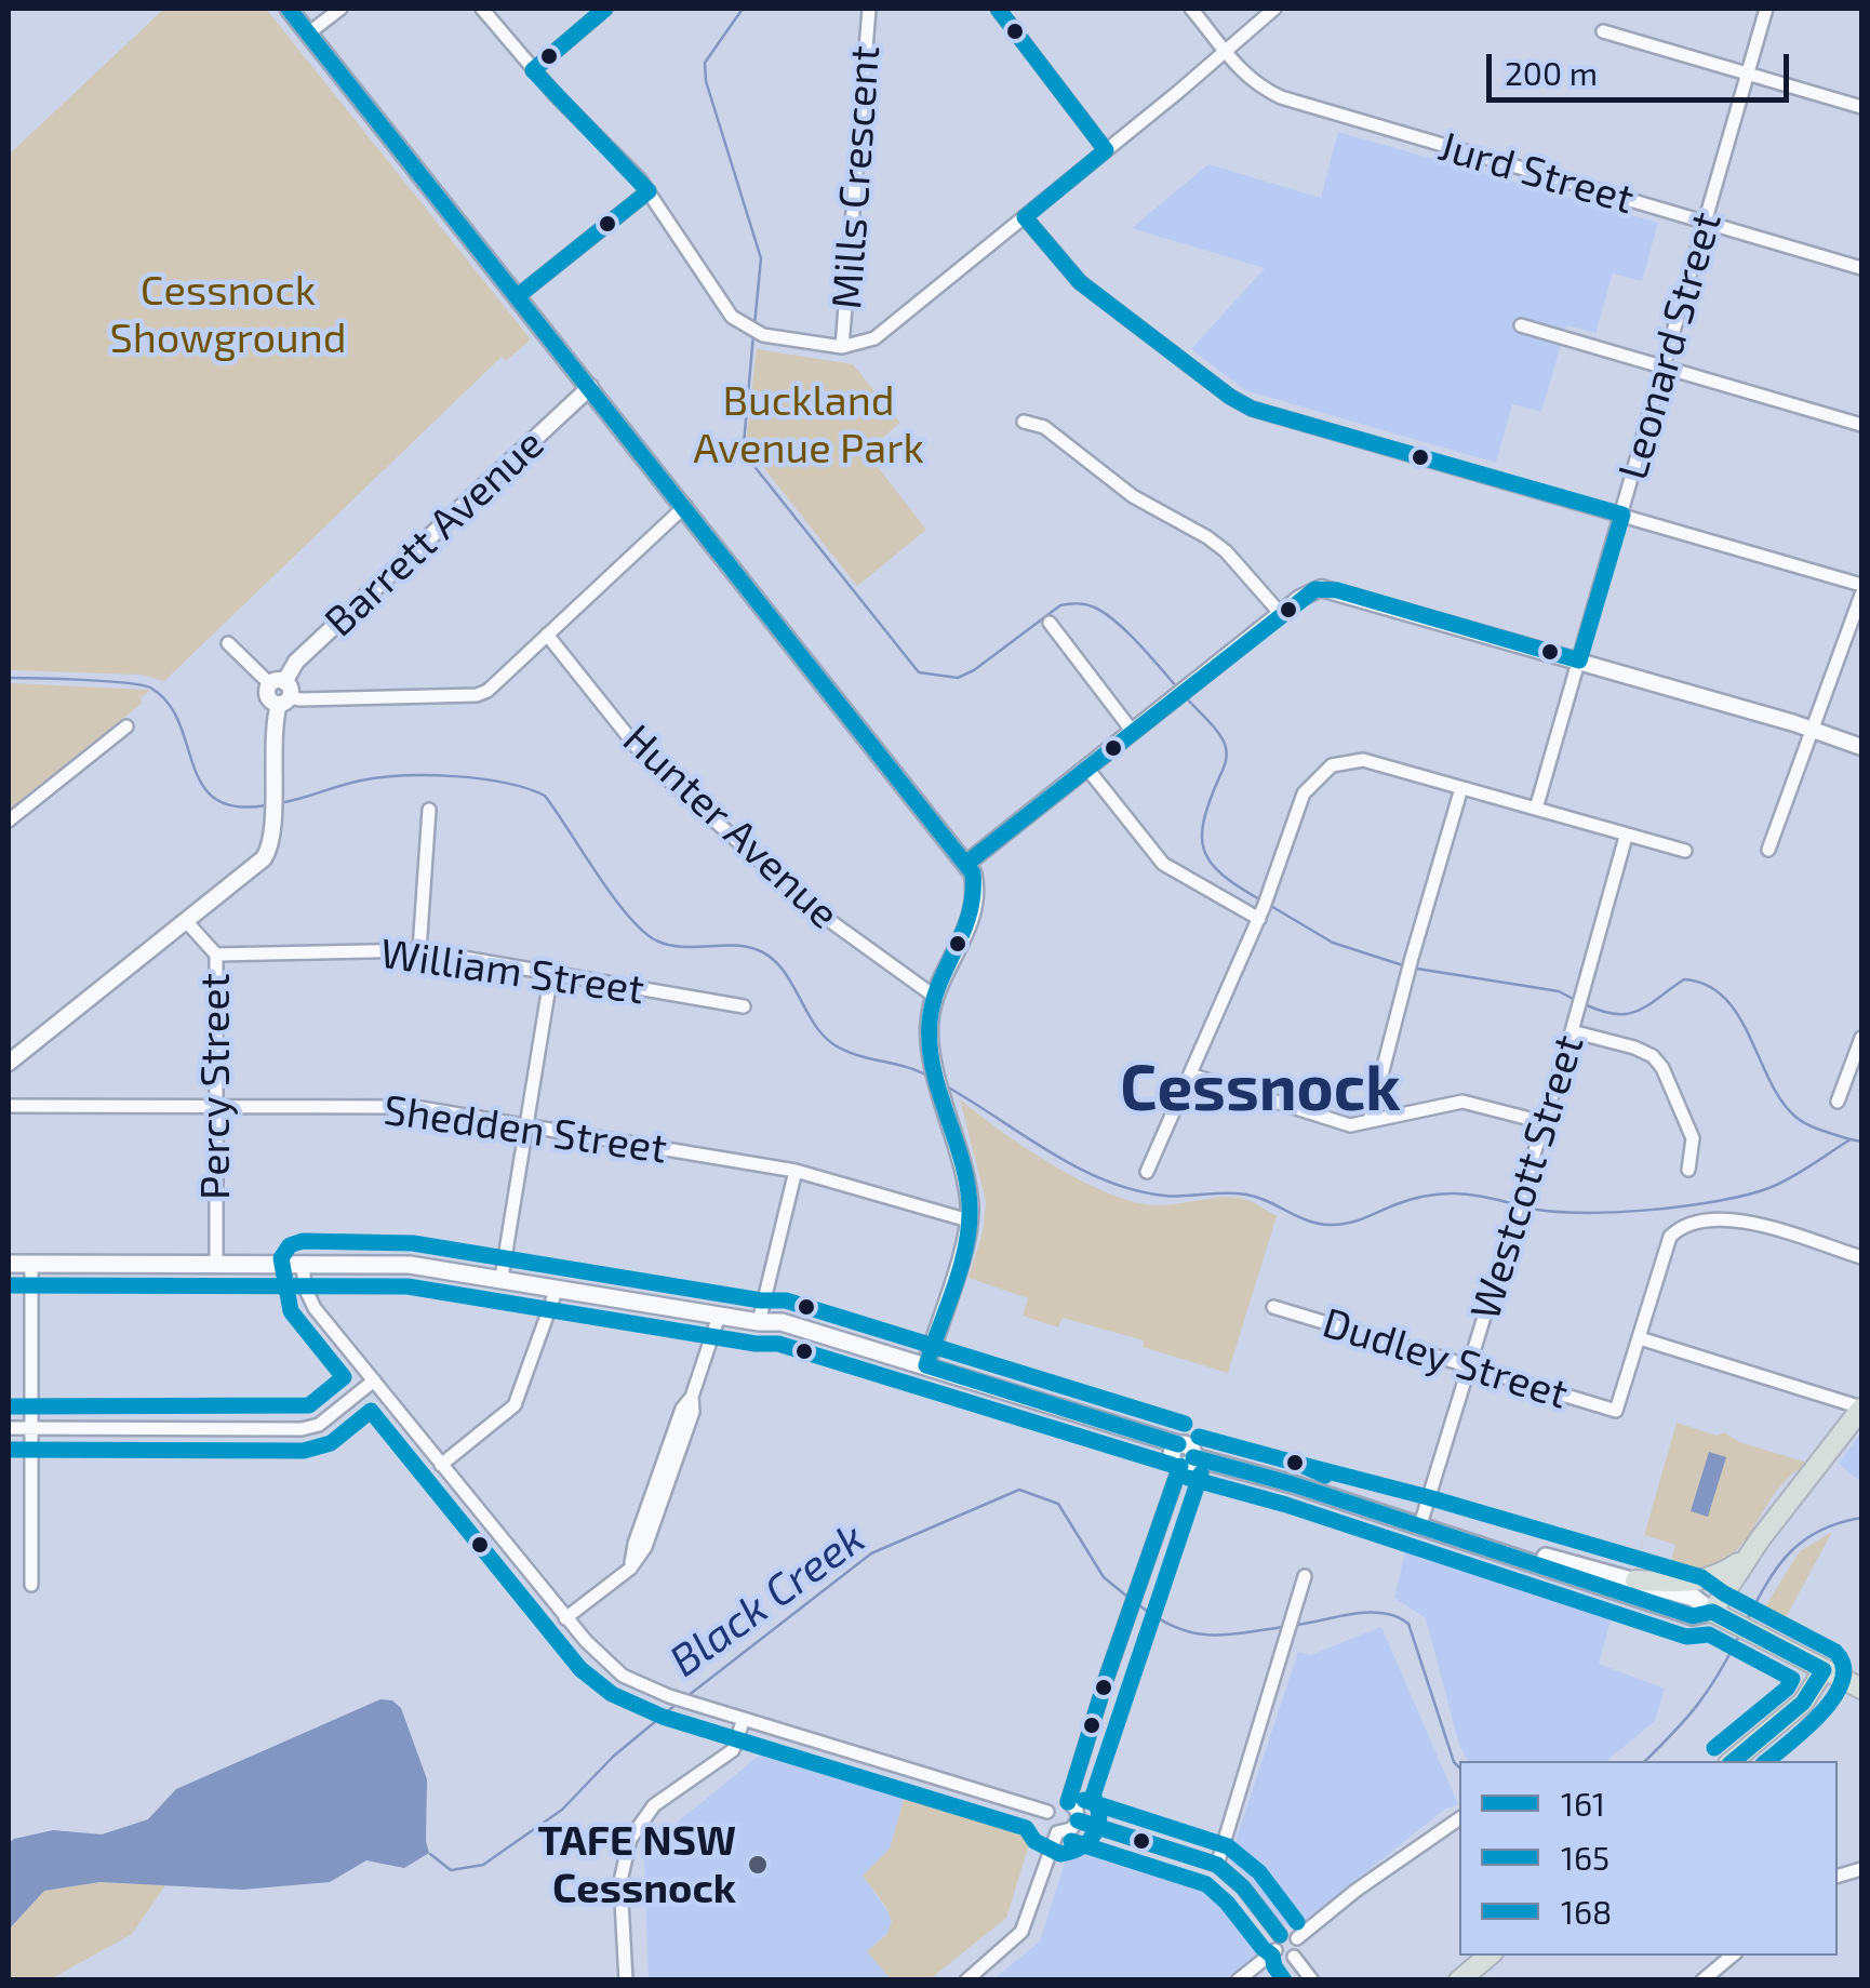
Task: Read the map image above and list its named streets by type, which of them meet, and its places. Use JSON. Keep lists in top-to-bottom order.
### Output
{
  "streets": {
    "street": [
      "Jurd Street",
      "Mills Crescent",
      "Leonard Street",
      "Barrett Avenue",
      "Hunter Avenue",
      "William Street",
      "Percy Street",
      "Shedden Street",
      "Westcott Street",
      "Dudley Street"
    ]
  },
  "crossings": [
    ["Jurd Street", "Leonard Street"],
    ["William Street", "Percy Street"],
    ["Percy Street", "Shedden Street"],
    ["Westcott Street", "Dudley Street"]
  ],
  "districts": ["Cessnock"],
  "water": ["Black Creek"],
  "parks": ["Cessnock Showground", "Buckland Avenue Park"],
  "places": ["TAFE NSW Cessnock"],
  "lines": ["transit line 161", "transit line 168", "transit line 165"],
  "legend": ["161", "165", "168"],
  "scale_bar": "200 m"
}
